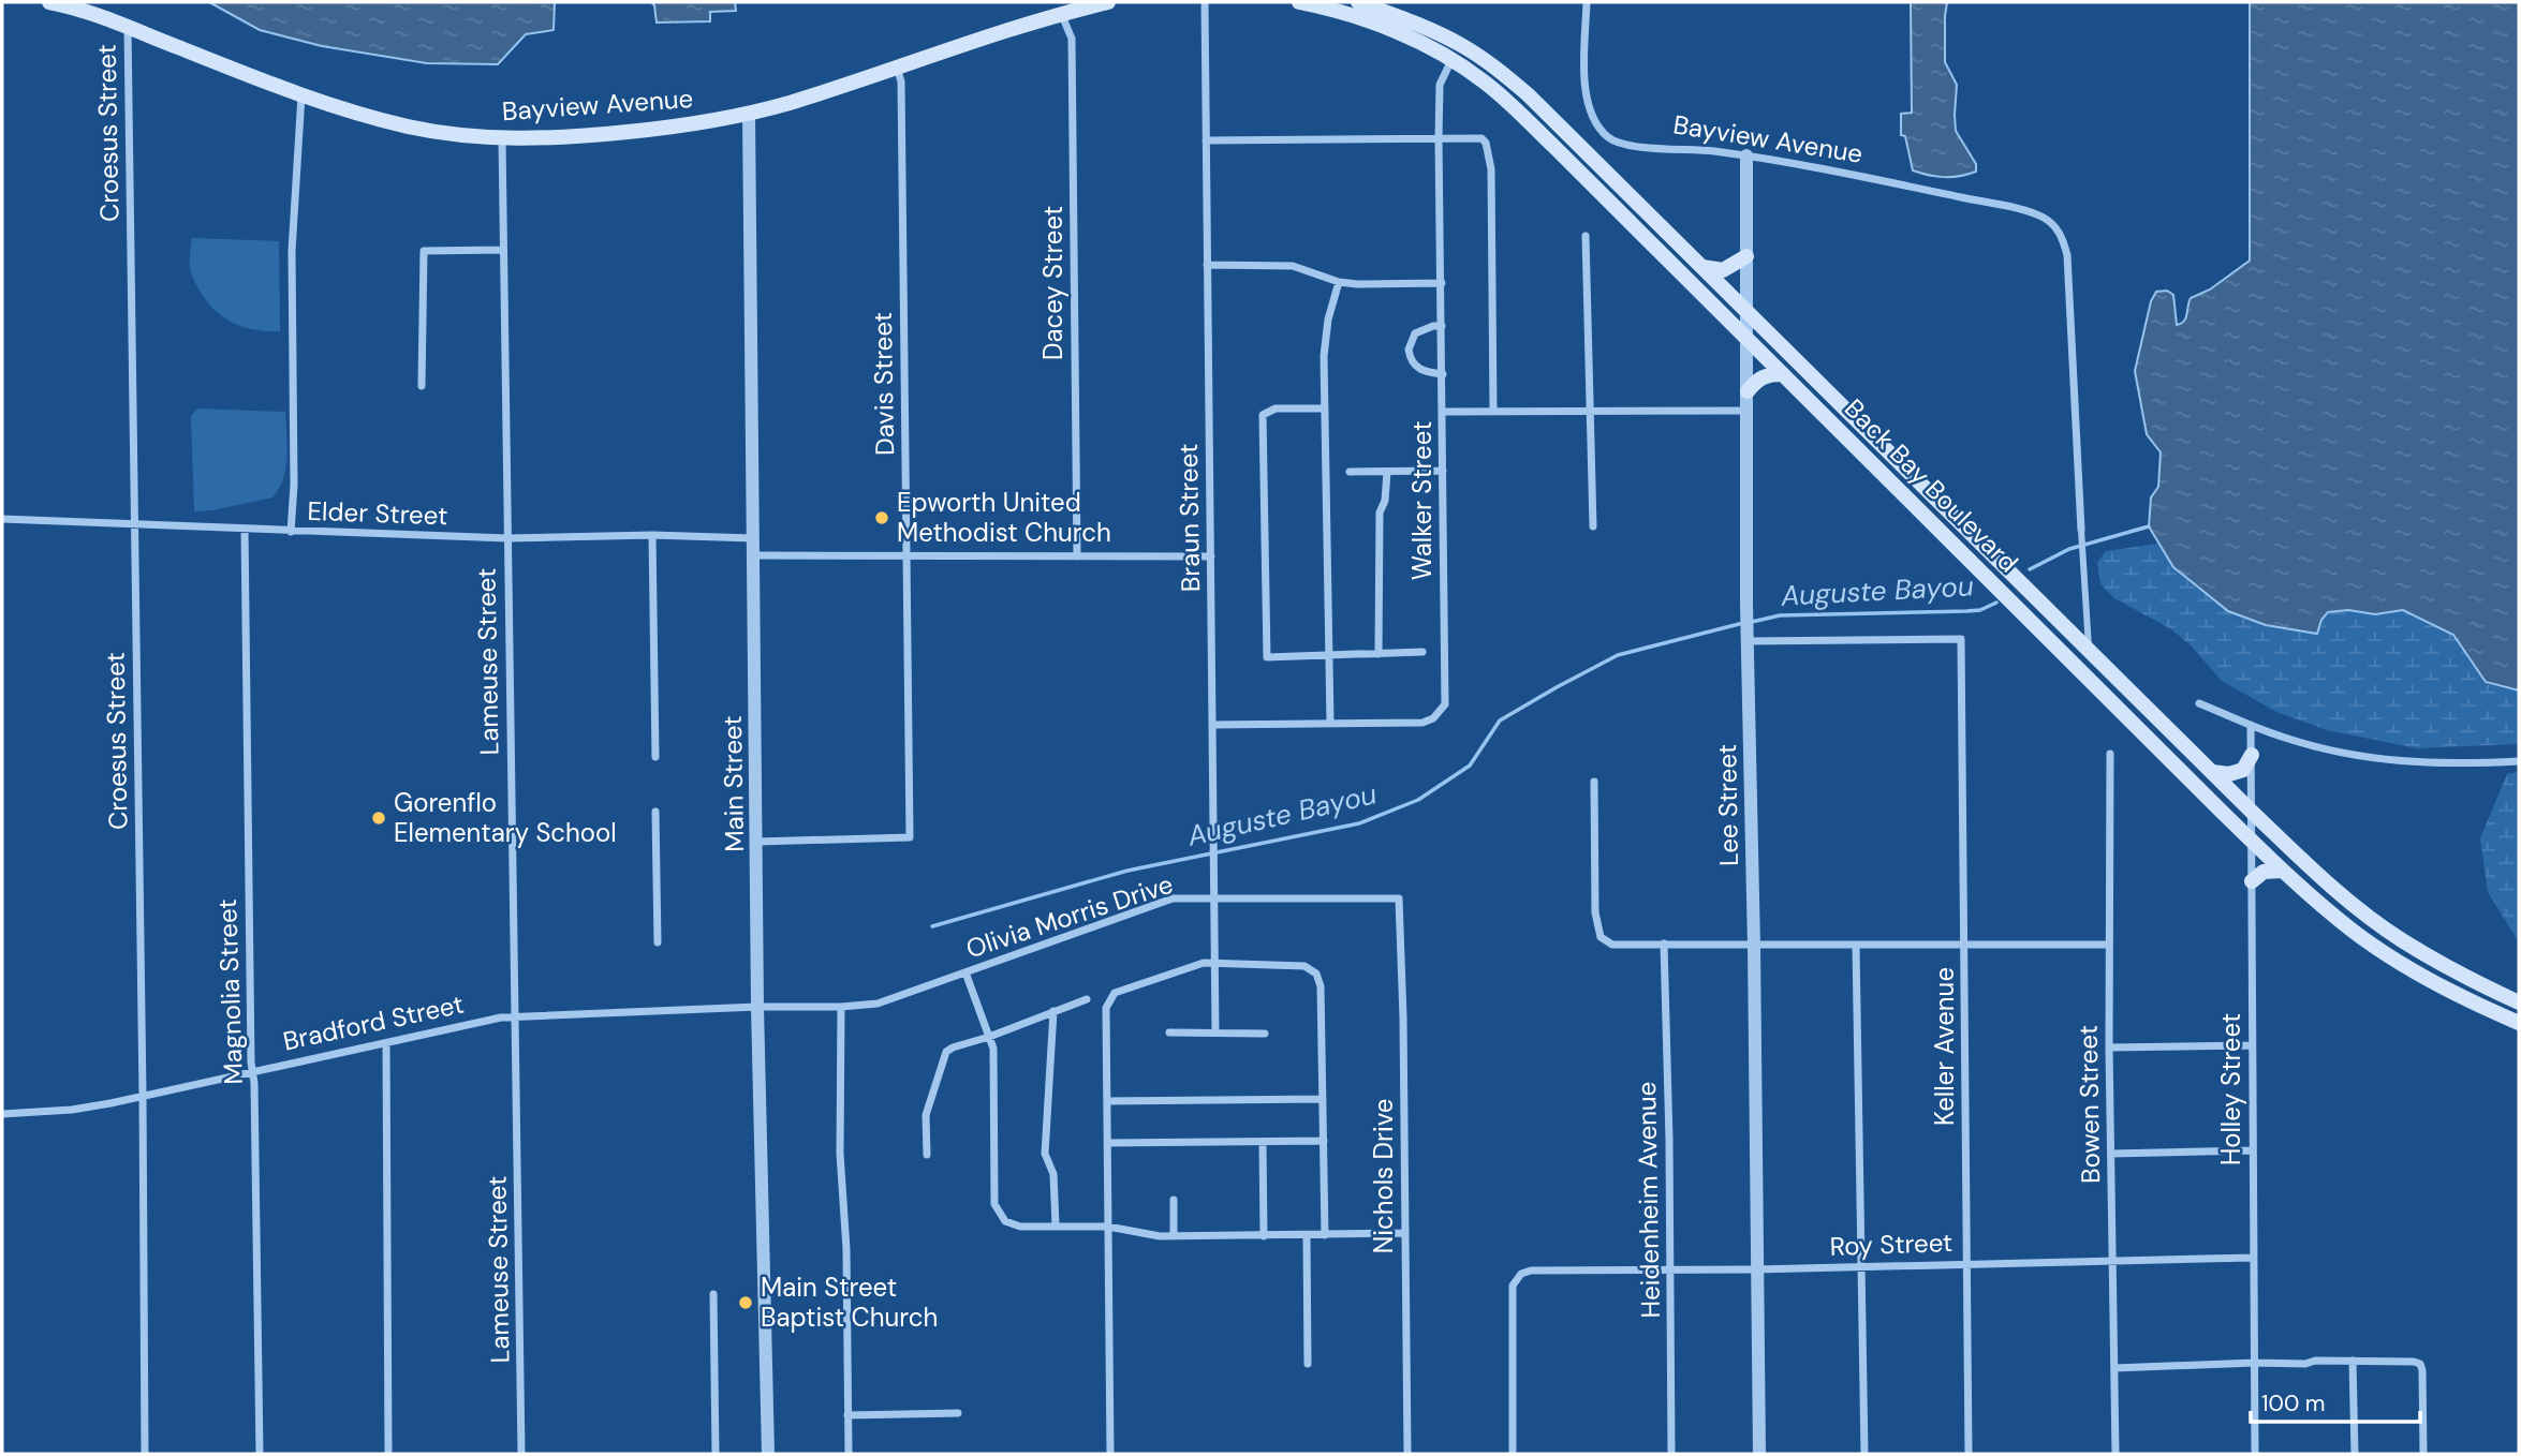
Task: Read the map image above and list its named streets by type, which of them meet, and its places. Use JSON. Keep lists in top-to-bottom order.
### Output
{
  "streets": {
    "main road": ["Bayview Avenue", "Back Bay Boulevard"],
    "street": [
      "Croesus Street",
      "Dacey Street",
      "Davis Street",
      "Walker Street",
      "Elder Street",
      "Braun Street",
      "Lameuse Street",
      "Main Street",
      "Lee Street",
      "Olivia Morris Drive",
      "Magnolia Street",
      "Bradford Street",
      "Keller Avenue",
      "Holley Street",
      "Bowen Street",
      "Nichols Drive",
      "Heidenheim Avenue",
      "Roy Street"
    ]
  },
  "crossings": [
    ["Bayview Avenue", "Croesus Street"],
    ["Bayview Avenue", "Dacey Street"],
    ["Bayview Avenue", "Davis Street"],
    ["Bayview Avenue", "Lameuse Street"],
    ["Bayview Avenue", "Main Street"],
    ["Bayview Avenue", "Lee Street"],
    ["Croesus Street", "Elder Street"],
    ["Croesus Street", "Bradford Street"],
    ["Davis Street", "Main Street"],
    ["Back Bay Boulevard", "Walker Street"],
    ["Back Bay Boulevard", "Lee Street"],
    ["Back Bay Boulevard", "Holley Street"],
    ["Walker Street", "Braun Street"],
    ["Elder Street", "Lameuse Street"],
    ["Elder Street", "Main Street"],
    ["Elder Street", "Magnolia Street"],
    ["Braun Street", "Olivia Morris Drive"],
    ["Lameuse Street", "Bradford Street"],
    ["Main Street", "Olivia Morris Drive"],
    ["Main Street", "Bradford Street"],
    ["Lee Street", "Keller Avenue"],
    ["Lee Street", "Roy Street"],
    ["Olivia Morris Drive", "Bradford Street"],
    ["Olivia Morris Drive", "Nichols Drive"],
    ["Magnolia Street", "Bradford Street"],
    ["Keller Avenue", "Roy Street"],
    ["Holley Street", "Roy Street"],
    ["Bowen Street", "Roy Street"],
    ["Heidenheim Avenue", "Roy Street"]
  ],
  "water": ["Auguste Bayou"],
  "places": ["Epworth United Methodist Church", "Gorenflo Elementary School", "Main Street Baptist Church"],
  "scale_bar": "100 m"
}
